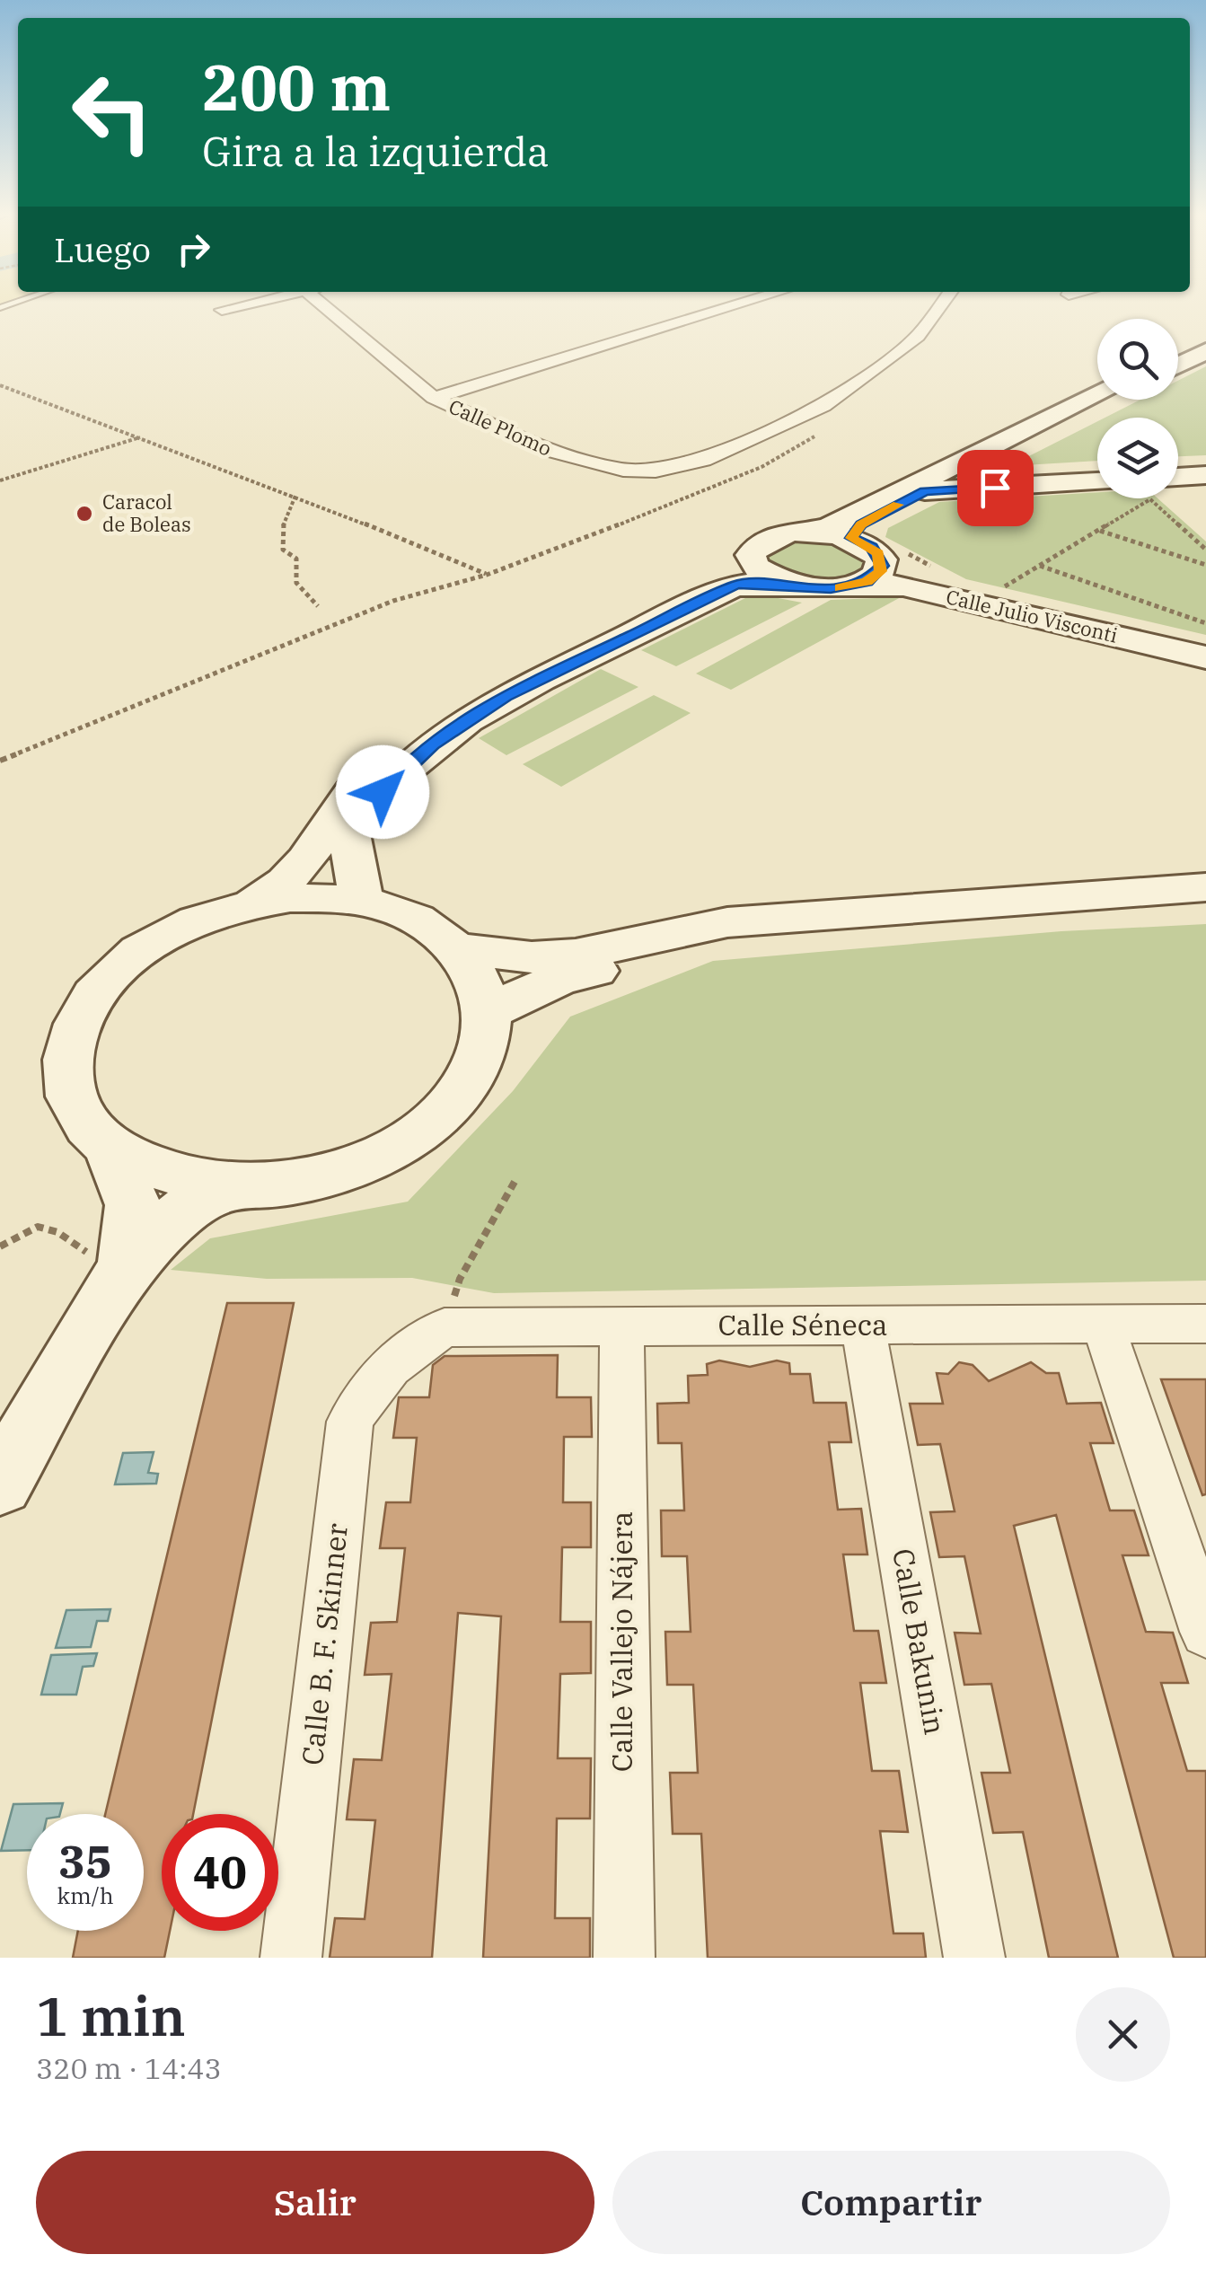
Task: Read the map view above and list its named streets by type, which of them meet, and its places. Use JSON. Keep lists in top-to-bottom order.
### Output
{
  "streets": {
    "street": [
      "Calle Plomo",
      "Calle Julio Visconti",
      "Calle Séneca",
      "Calle Vallejo Nájera",
      "Calle Bakunin",
      "Calle B. F. Skinner"
    ]
  },
  "crossings": [
    ["Calle Séneca", "Calle Vallejo Nájera"],
    ["Calle Séneca", "Calle Bakunin"],
    ["Calle Séneca", "Calle B. F. Skinner"]
  ],
  "places": ["Caracol de Boleas"],
  "page": {
    "turn": ["200 m", "Gira a la izquierda"],
    "then": "Luego",
    "speed": "35 km/h",
    "limit": "40",
    "heading": ["1 min", "320 m · 14:43"],
    "buttons": ["Salir", "Compartir"]
  }
}
